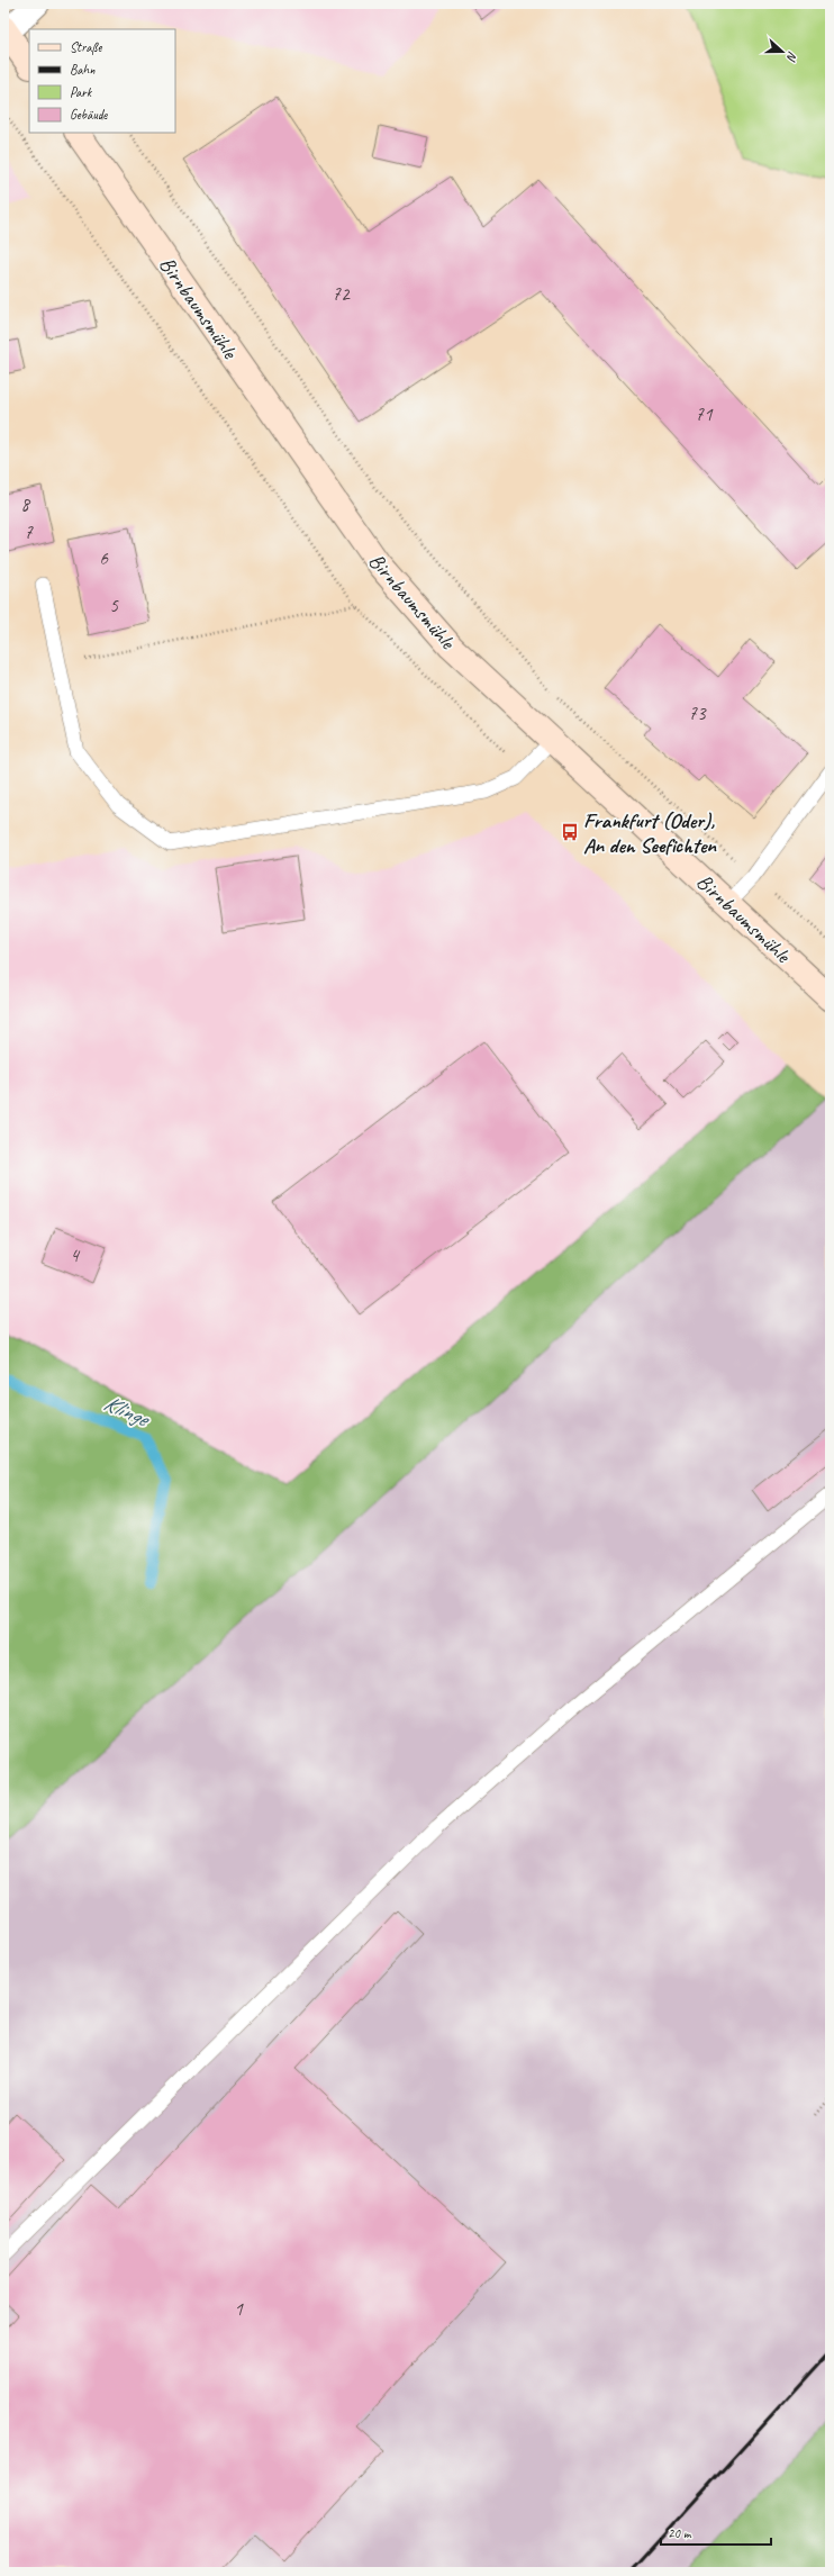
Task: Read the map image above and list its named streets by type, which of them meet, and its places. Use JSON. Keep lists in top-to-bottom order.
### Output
{
  "streets": {
    "main road": ["Birnbaumsmühle"]
  },
  "water": ["Klinge"],
  "places": {
    "bus stop": ["Frankfurt (Oder), An den Seefichten"]
  },
  "house_numbers": [
    "72",
    "71",
    "8",
    "7",
    "6",
    "5",
    "73",
    "4",
    "1"
  ],
  "legend": [
    "Straße",
    "Bahn",
    "Park",
    "Gebäude"
  ],
  "scale_bar": "20 m",
  "north": "right"
}
